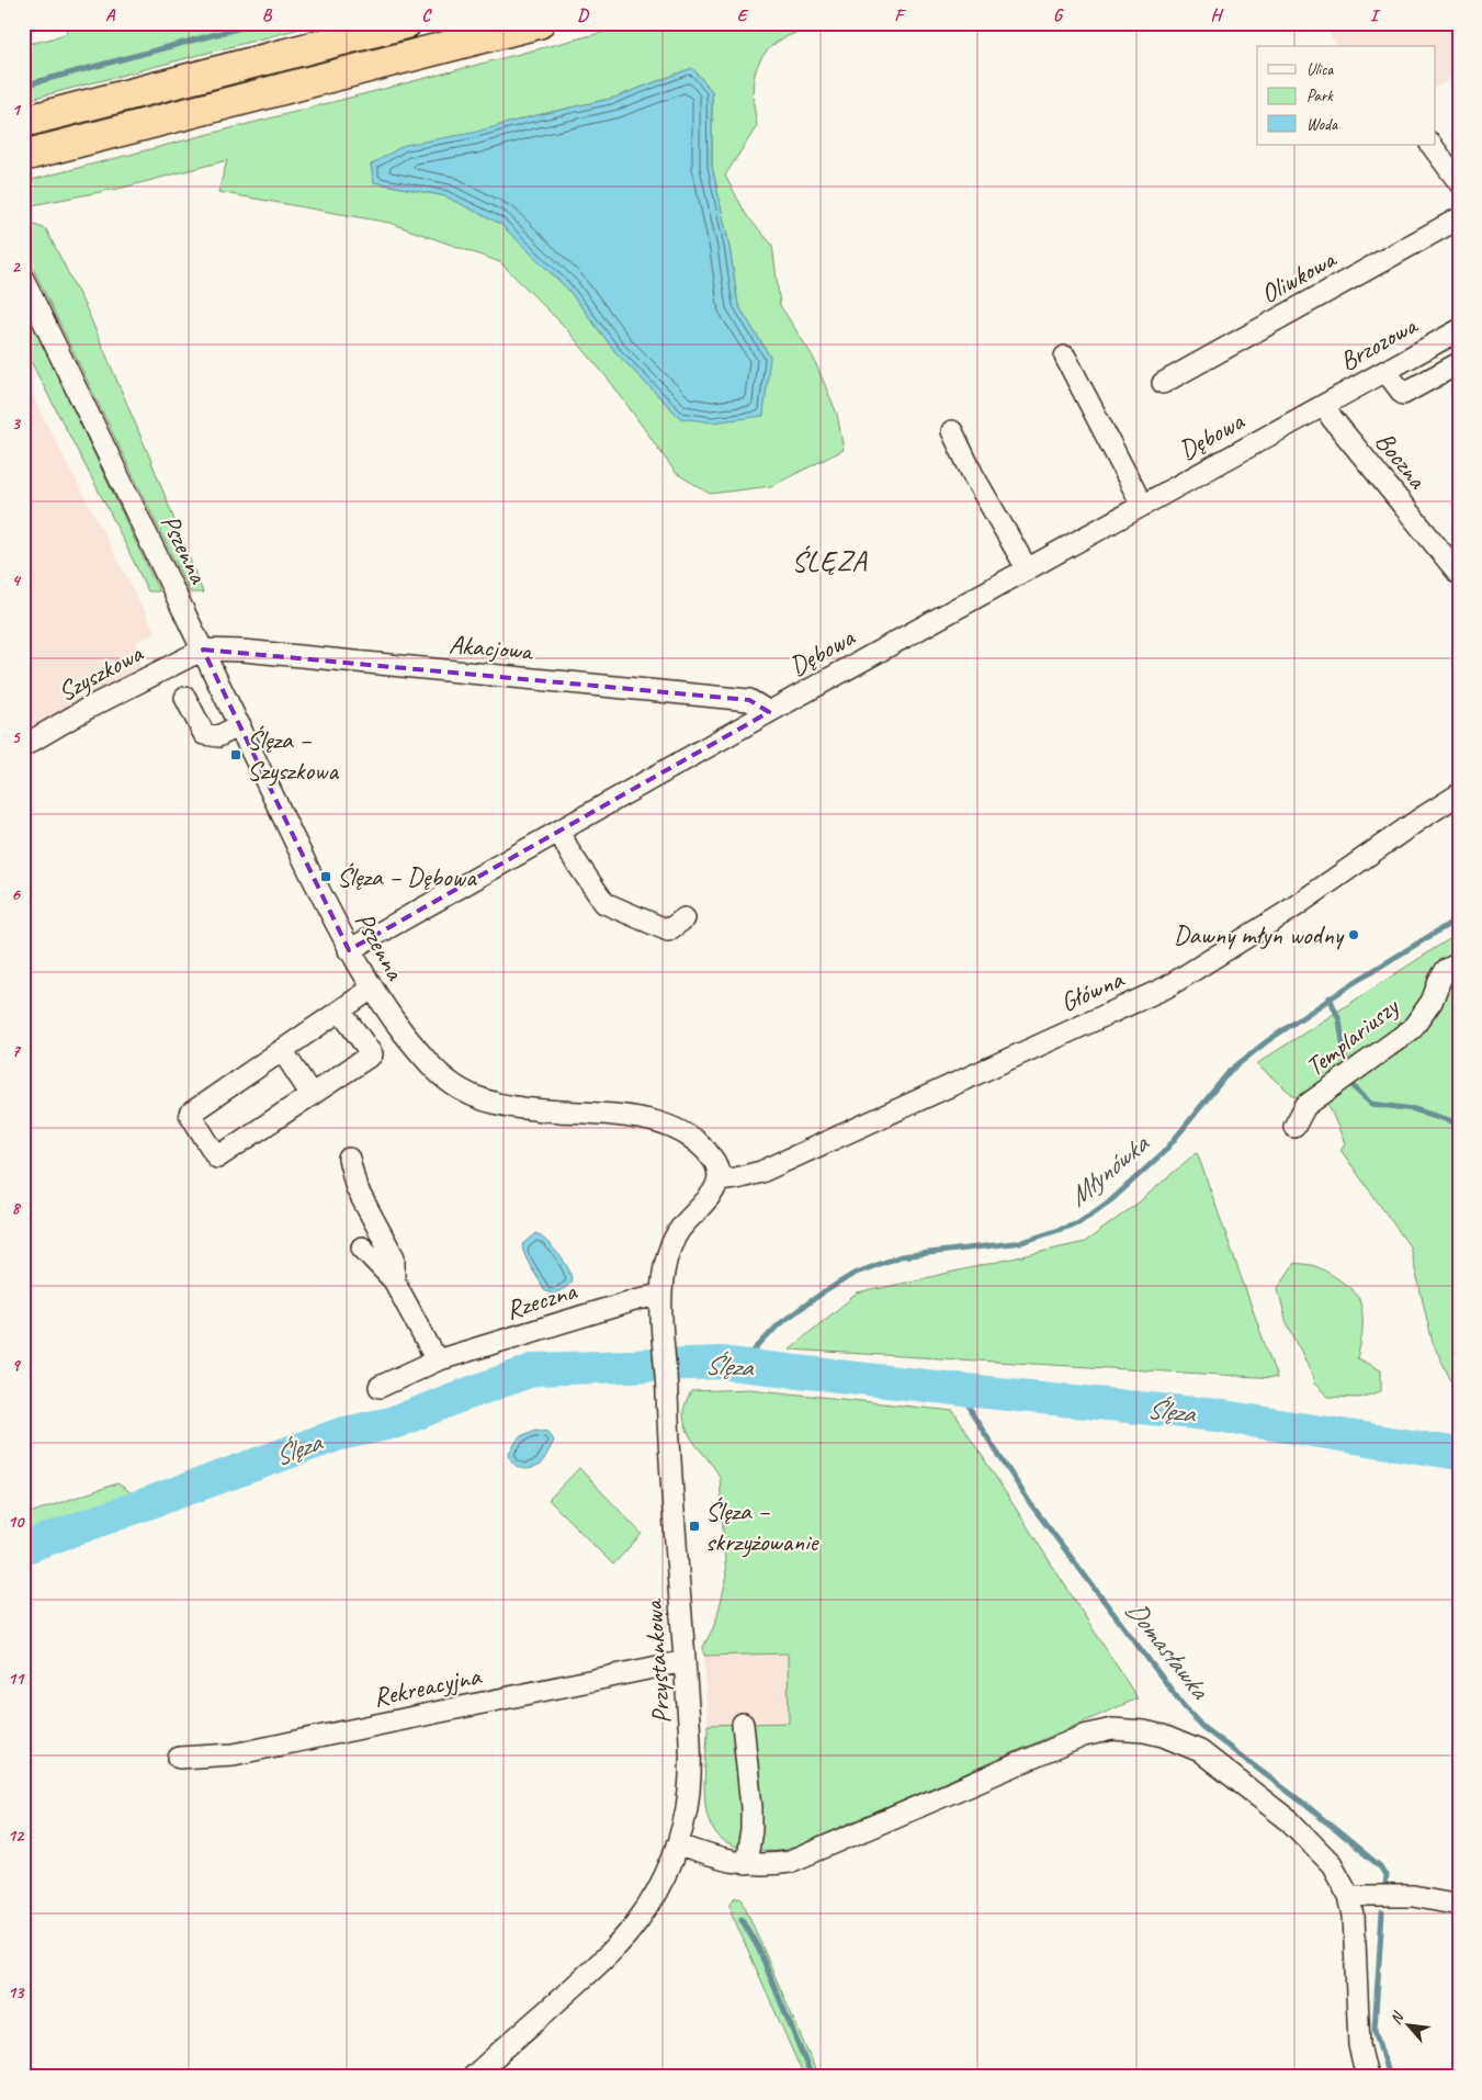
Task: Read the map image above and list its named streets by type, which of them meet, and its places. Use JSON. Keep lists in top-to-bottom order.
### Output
{
  "streets": {
    "street": [
      "Oliwkowa",
      "Brzozowa",
      "Dębowa",
      "Boczna",
      "Pszenna",
      "Akacjowa",
      "Szyszkowa",
      "Główna",
      "Templariuszy",
      "Rzeczna",
      "Przystankowa",
      "Rekreacyjna"
    ]
  },
  "crossings": [
    ["Brzozowa", "Dębowa"],
    ["Brzozowa", "Boczna"],
    ["Dębowa", "Boczna"],
    ["Dębowa", "Pszenna"],
    ["Dębowa", "Akacjowa"],
    ["Pszenna", "Akacjowa"],
    ["Pszenna", "Szyszkowa"],
    ["Pszenna", "Główna"],
    ["Pszenna", "Przystankowa"],
    ["Akacjowa", "Szyszkowa"],
    ["Główna", "Przystankowa"],
    ["Rzeczna", "Przystankowa"],
    ["Przystankowa", "Rekreacyjna"]
  ],
  "districts": ["ŚLĘZA"],
  "water": ["Młynówka", "Ślęza", "Domasławka"],
  "places": {
    "transit": ["Ślęza – Szyszkowa", "Ślęza – Dębowa", "Ślęza – skrzyżowanie"],
    "other": ["Dawny młyn wodny"]
  },
  "legend": ["Ulica", "Park", "Woda"],
  "north": "top left",
  "grid": {
    "columns": [
      "A",
      "B",
      "C",
      "D",
      "E",
      "F",
      "G",
      "H",
      "I"
    ],
    "rows": [
      "1",
      "2",
      "3",
      "4",
      "5",
      "6",
      "7",
      "8",
      "9",
      "10",
      "11",
      "12",
      "13"
    ]
  }
}
